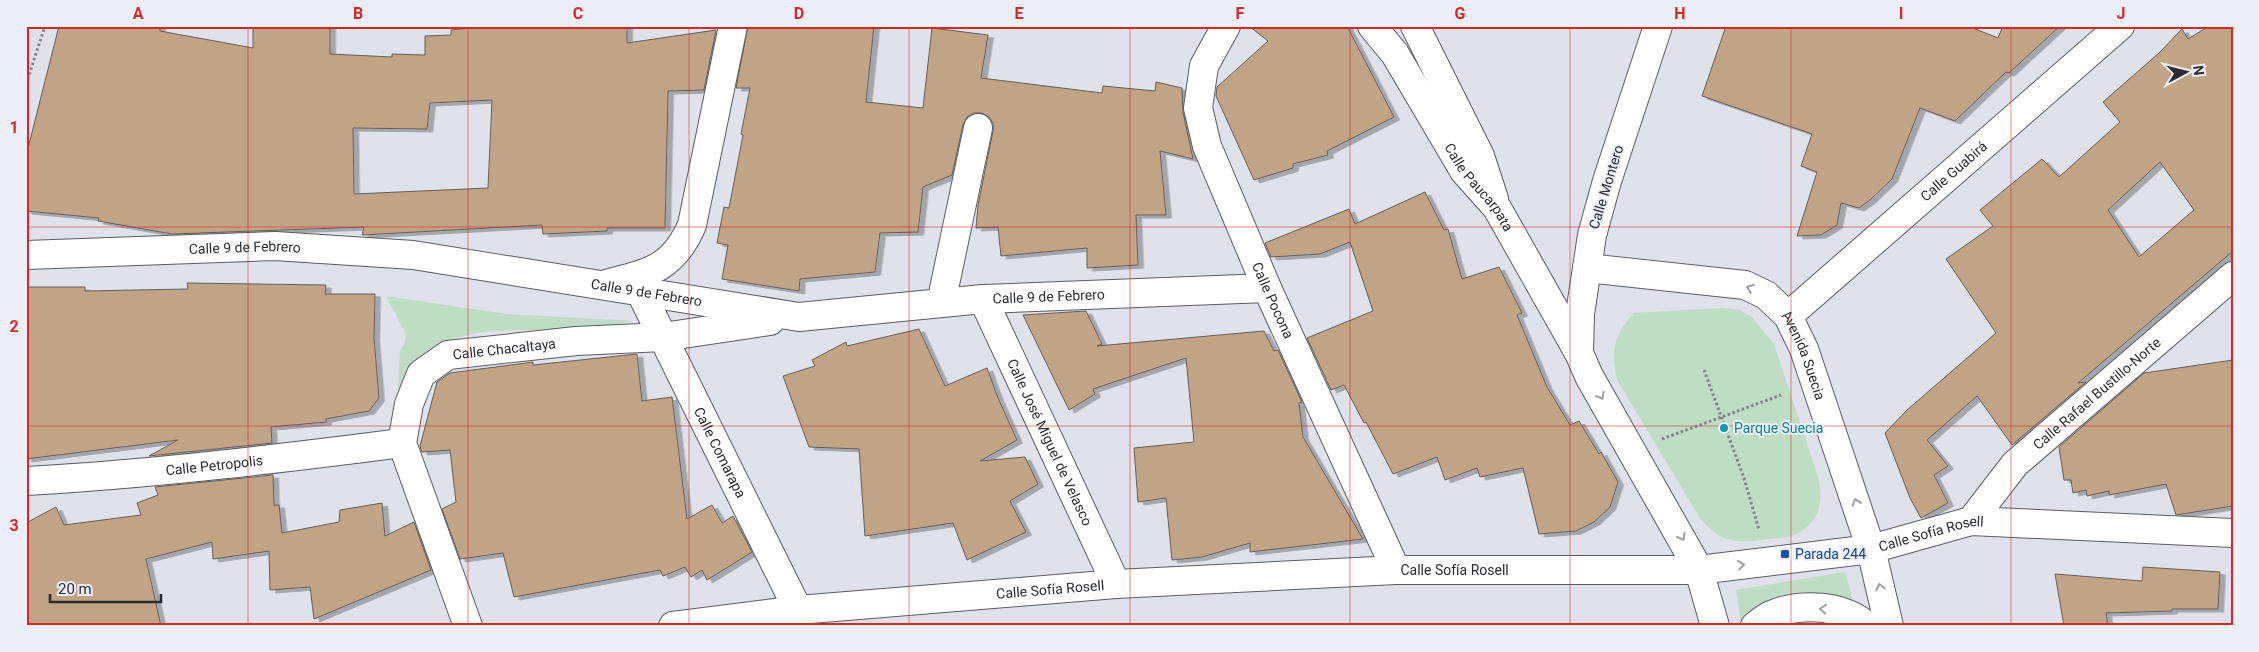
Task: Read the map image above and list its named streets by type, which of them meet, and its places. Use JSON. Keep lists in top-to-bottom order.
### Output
{
  "streets": {
    "street": [
      "Calle Guabirá",
      "Calle Paucarpata",
      "Calle Montero",
      "Calle 9 de Febrero",
      "Calle Pocona",
      "Calle Chacaltaya",
      "Avenida Suecia",
      "Calle Rafael Bustillo-Norte",
      "Calle José Miguel de Velasco",
      "Calle Comarapa",
      "Calle Petropolis",
      "Calle Sofía Rosell"
    ]
  },
  "crossings": [
    ["Calle Guabirá", "Avenida Suecia"],
    ["Calle Paucarpata", "Calle Montero"],
    ["Calle Montero", "Avenida Suecia"],
    ["Calle 9 de Febrero", "Calle Pocona"],
    ["Calle 9 de Febrero", "Calle Chacaltaya"],
    ["Calle 9 de Febrero", "Calle José Miguel de Velasco"],
    ["Calle 9 de Febrero", "Calle Comarapa"],
    ["Calle Pocona", "Calle Sofía Rosell"],
    ["Calle Chacaltaya", "Calle Comarapa"],
    ["Calle Chacaltaya", "Calle Petropolis"],
    ["Avenida Suecia", "Calle Sofía Rosell"],
    ["Calle Rafael Bustillo-Norte", "Calle Sofía Rosell"],
    ["Calle José Miguel de Velasco", "Calle Sofía Rosell"],
    ["Calle Comarapa", "Calle Sofía Rosell"]
  ],
  "places": {
    "other": ["Parque Suecia"],
    "transit": ["Parada 244"]
  },
  "scale_bar": "20 m",
  "north": "right",
  "grid": {
    "columns": [
      "A",
      "B",
      "C",
      "D",
      "E",
      "F",
      "G",
      "H",
      "I",
      "J"
    ],
    "rows": ["1", "2", "3"]
  }
}
